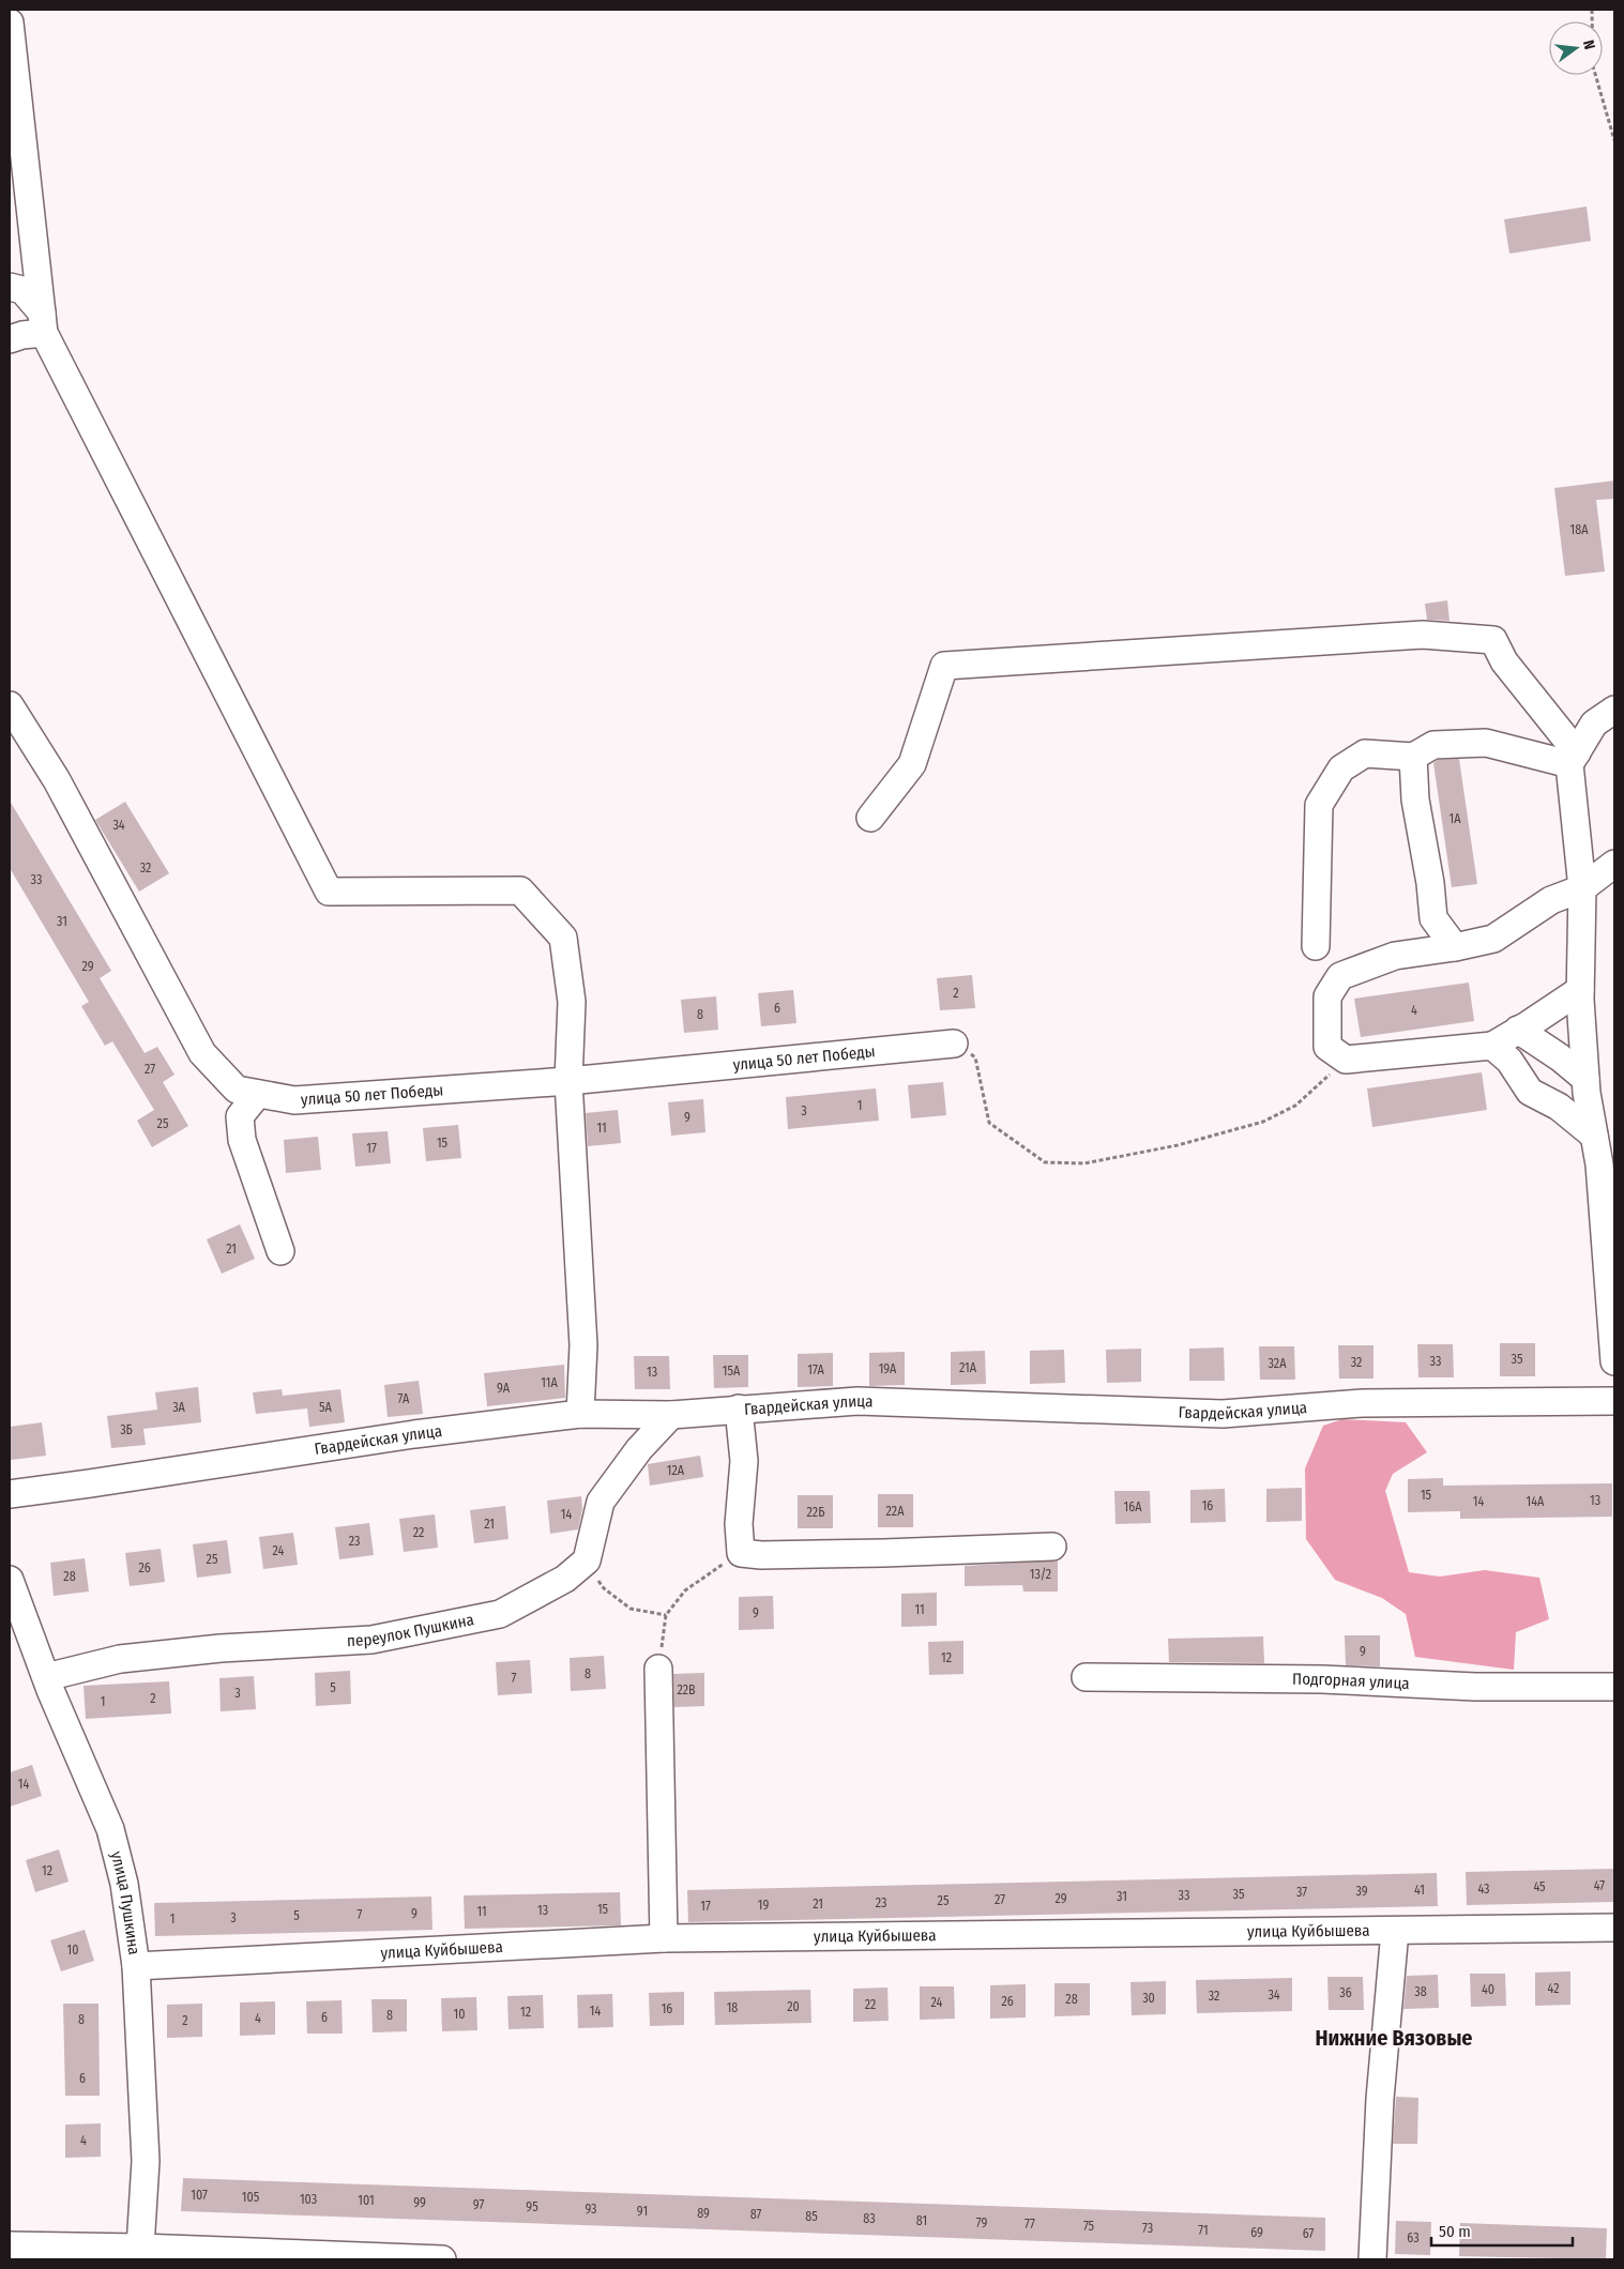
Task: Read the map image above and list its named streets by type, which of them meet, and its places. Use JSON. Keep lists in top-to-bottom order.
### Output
{
  "streets": {
    "street": [
      "улица 50 лет Победы",
      "Гвардейская улица",
      "переулок Пушкина",
      "Подгорная улица",
      "улица Пушкина",
      "улица Куйбышева"
    ]
  },
  "crossings": [
    ["переулок Пушкина", "улица Пушкина"],
    ["улица Пушкина", "улица Куйбышева"]
  ],
  "districts": ["Нижние Вязовые"],
  "house_numbers": [
    "18А",
    "1А",
    "34",
    "32",
    "33",
    "31",
    "29",
    "2",
    "6",
    "4",
    "8",
    "27",
    "1",
    "3",
    "9",
    "25",
    "11",
    "15",
    "17",
    "21",
    "35",
    "33",
    "32",
    "32А",
    "21А",
    "19А",
    "17А",
    "15А",
    "13",
    "11А",
    "9А",
    "7А",
    "3А",
    "5А",
    "3Б",
    "12А",
    "15",
    "13",
    "14",
    "14А",
    "16",
    "16А",
    "22А",
    "22Б",
    "14",
    "21",
    "22",
    "23",
    "24",
    "25",
    "26",
    "13/2",
    "28",
    "11",
    "9",
    "9",
    "12",
    "8",
    "7",
    "5",
    "22В",
    "3",
    "2",
    "1",
    "14",
    "12",
    "47",
    "45",
    "43",
    "41",
    "39",
    "37",
    "35",
    "33",
    "31",
    "29",
    "27",
    "25",
    "23",
    "21",
    "19",
    "17",
    "15",
    "13",
    "11",
    "9",
    "7",
    "5",
    "3",
    "1",
    "10",
    "42",
    "40",
    "38",
    "36",
    "34",
    "32",
    "30",
    "28",
    "26",
    "24",
    "22",
    "20",
    "18",
    "16",
    "14",
    "12",
    "10",
    "8",
    "6",
    "4",
    "8",
    "2",
    "6",
    "4",
    "107",
    "105",
    "103",
    "101",
    "99",
    "97",
    "95",
    "93",
    "91",
    "89",
    "87",
    "85",
    "83",
    "81",
    "79",
    "77",
    "75",
    "73",
    "71",
    "69",
    "67",
    "63"
  ],
  "scale_bar": "50 m",
  "north": "right"
}
